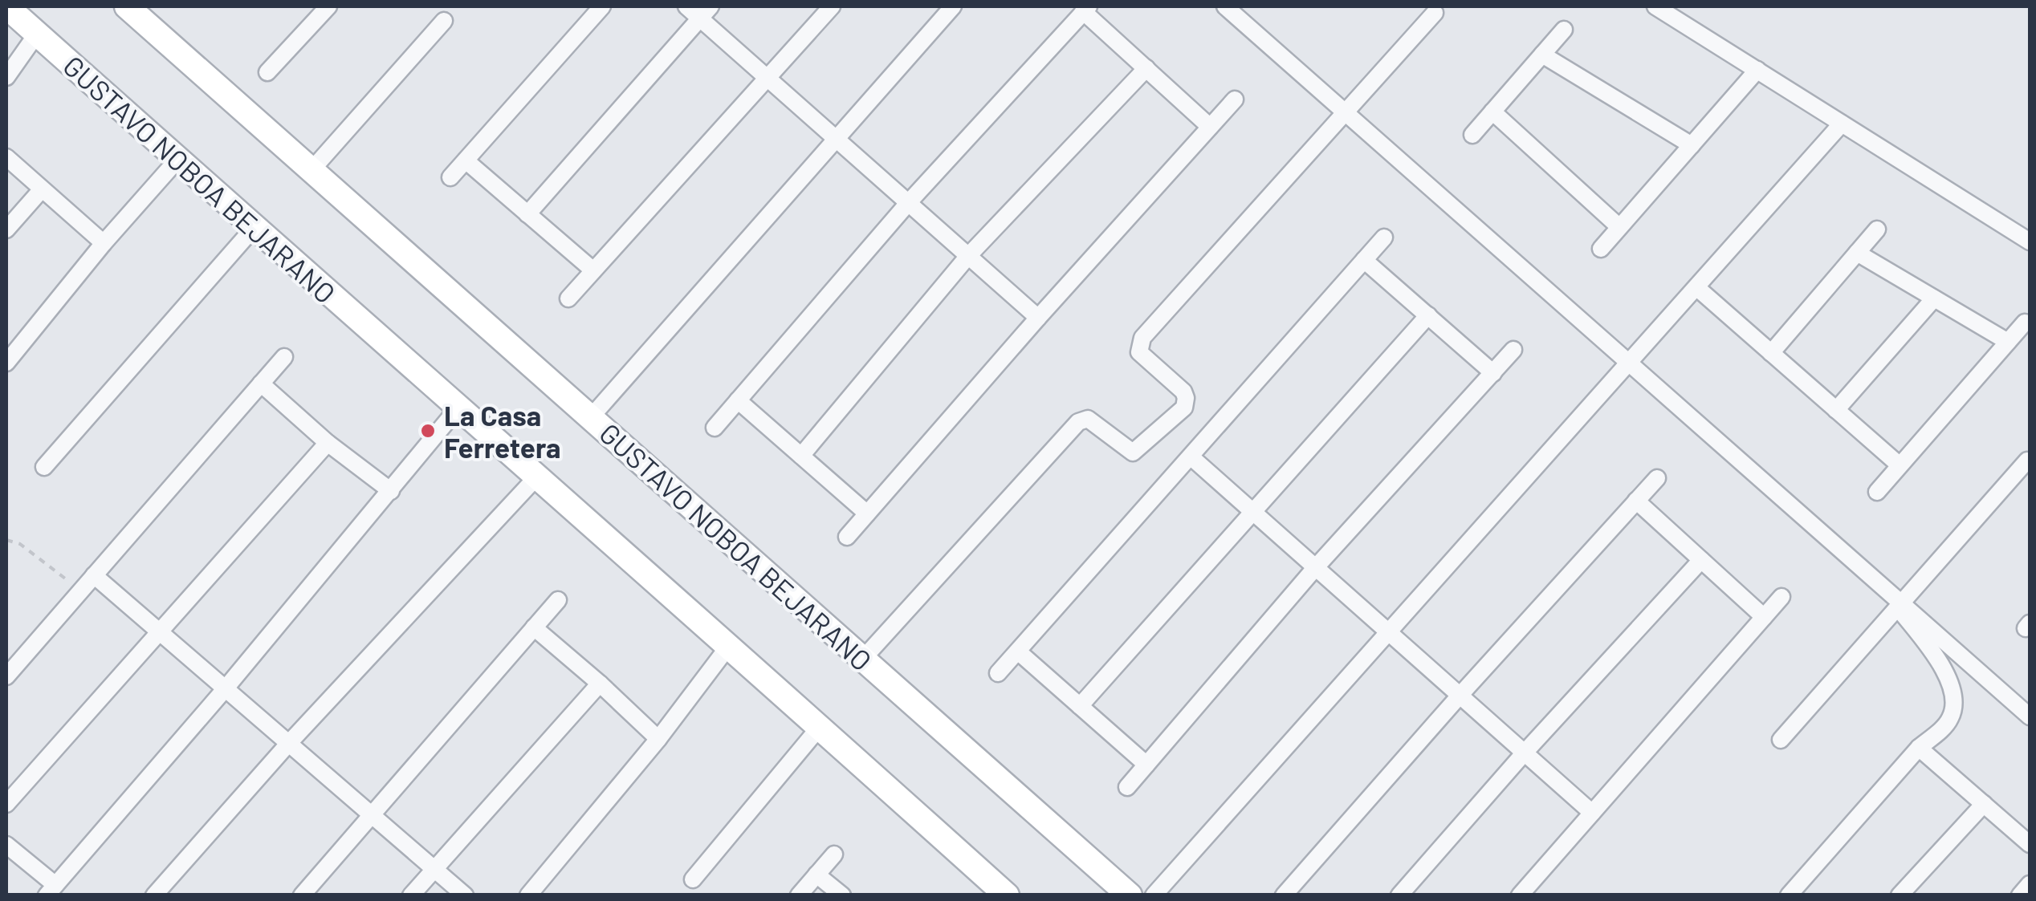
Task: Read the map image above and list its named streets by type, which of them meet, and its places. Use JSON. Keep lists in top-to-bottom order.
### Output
{
  "streets": {
    "street": ["GUSTAVO NOBOA BEJARANO"]
  },
  "places": ["La Casa Ferretera"]
}
